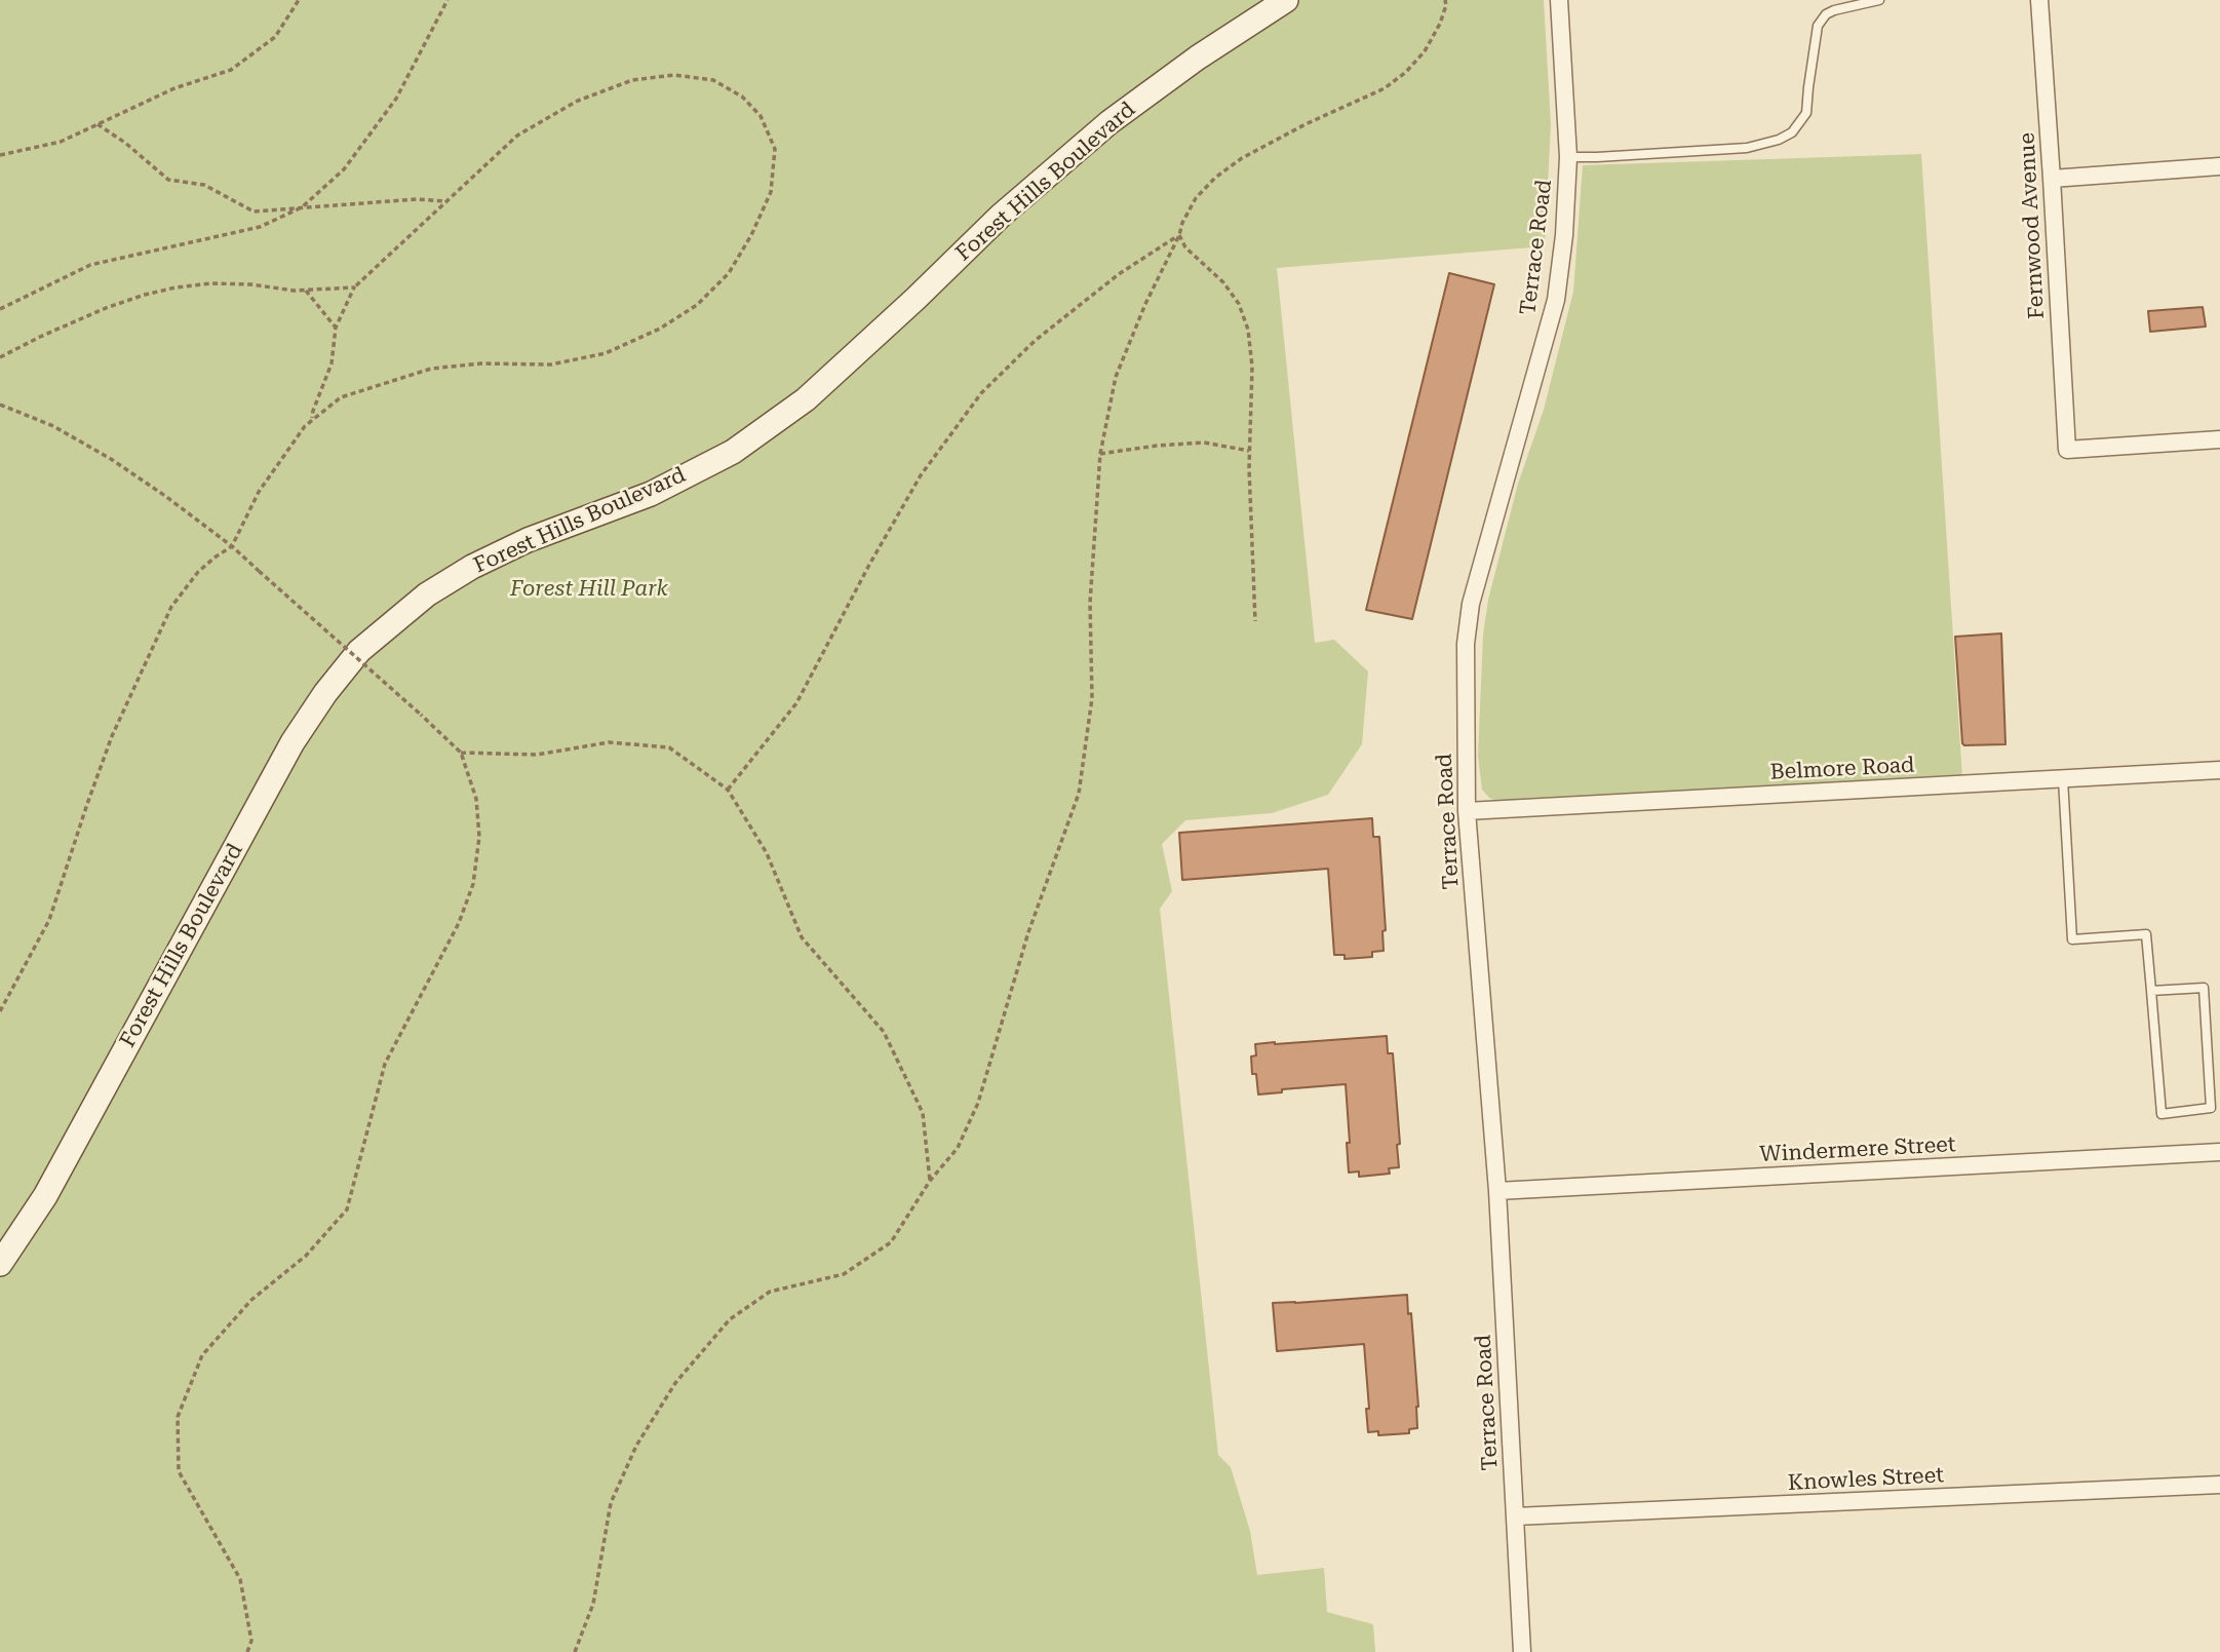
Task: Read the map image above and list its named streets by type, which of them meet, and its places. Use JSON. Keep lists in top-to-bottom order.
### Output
{
  "streets": {
    "street": [
      "Forest Hills Boulevard",
      "Fernwood Avenue",
      "Terrace Road",
      "Belmore Road",
      "Windermere Street",
      "Knowles Street"
    ]
  },
  "crossings": [
    ["Terrace Road", "Belmore Road"],
    ["Terrace Road", "Windermere Street"],
    ["Terrace Road", "Knowles Street"]
  ],
  "parks": ["Forest Hill Park"]
}
